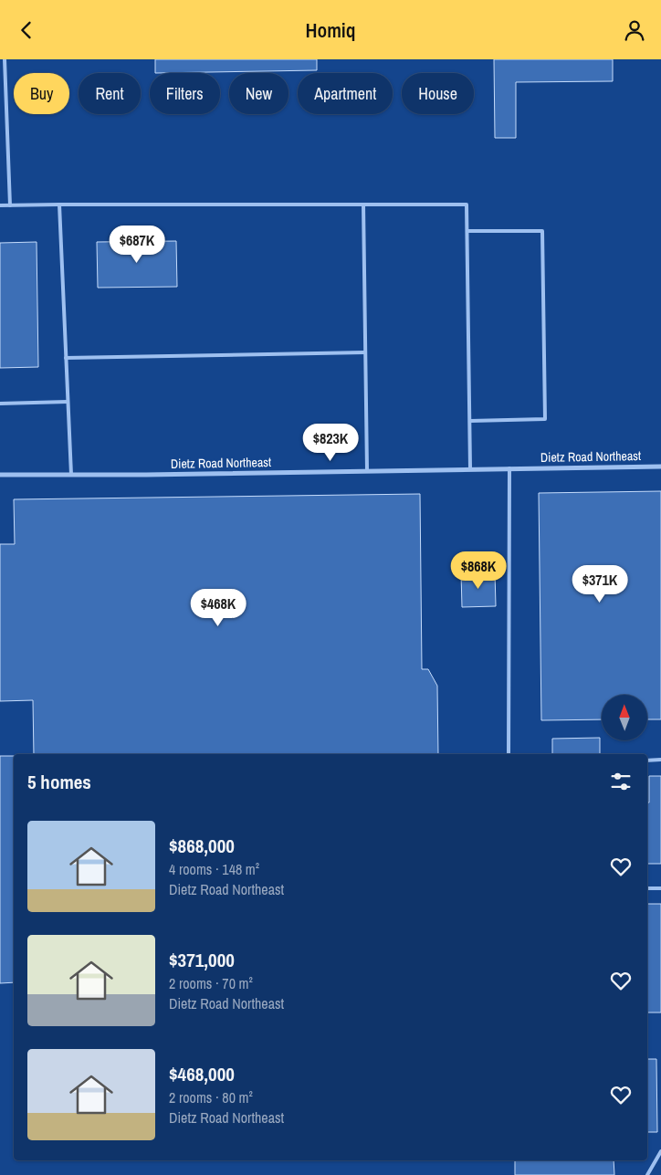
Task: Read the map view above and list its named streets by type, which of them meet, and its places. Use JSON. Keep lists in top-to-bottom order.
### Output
{
  "streets": {
    "street": ["Dietz Road Northeast"]
  },
  "north": "top",
  "page": {
    "header": "Homiq",
    "chip": [
      "Buy",
      "Rent",
      "Filters",
      "New",
      "Apartment",
      "House"
    ],
    "price": [
      "$687K",
      "$823K",
      "$868K",
      "$371K",
      "$468K"
    ],
    "heading": "5 homes",
    "list": [
      {
        "name": "$868,000",
        "note": "4 rooms · 148 m² · Dietz Road Northeast"
      },
      {
        "name": "$371,000",
        "note": "2 rooms · 70 m² · Dietz Road Northeast"
      },
      {
        "name": "$468,000",
        "note": "2 rooms · 80 m² · Dietz Road Northeast"
      }
    ]
  }
}
